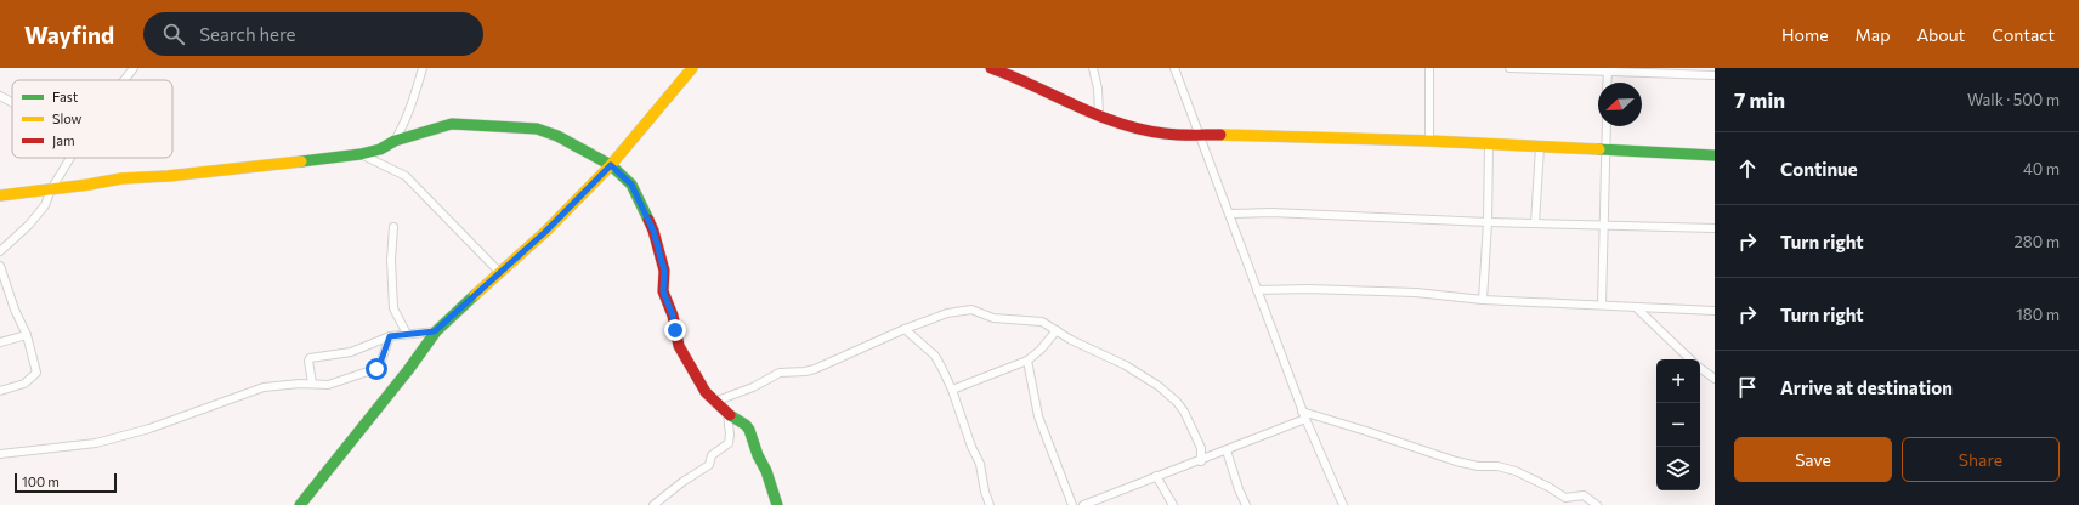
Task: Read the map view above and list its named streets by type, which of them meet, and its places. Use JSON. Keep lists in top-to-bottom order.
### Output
{
  "legend": ["Fast", "Slow", "Jam"],
  "scale_bar": "100 m",
  "north": "bottom left",
  "page": {
    "header": "Wayfind",
    "search": "Search here",
    "nav": [
      "Home",
      "Map",
      "About",
      "Contact"
    ],
    "heading": ["7 min", "Walk · 500 m"],
    "list": [
      ["Continue", "40 m"],
      ["Turn right", "280 m"],
      ["Turn right", "180 m"],
      "Arrive at destination"
    ],
    "map_buttons": ["+", "−"],
    "buttons": ["Save", "Share"],
    "scale": "100 m"
  }
}
